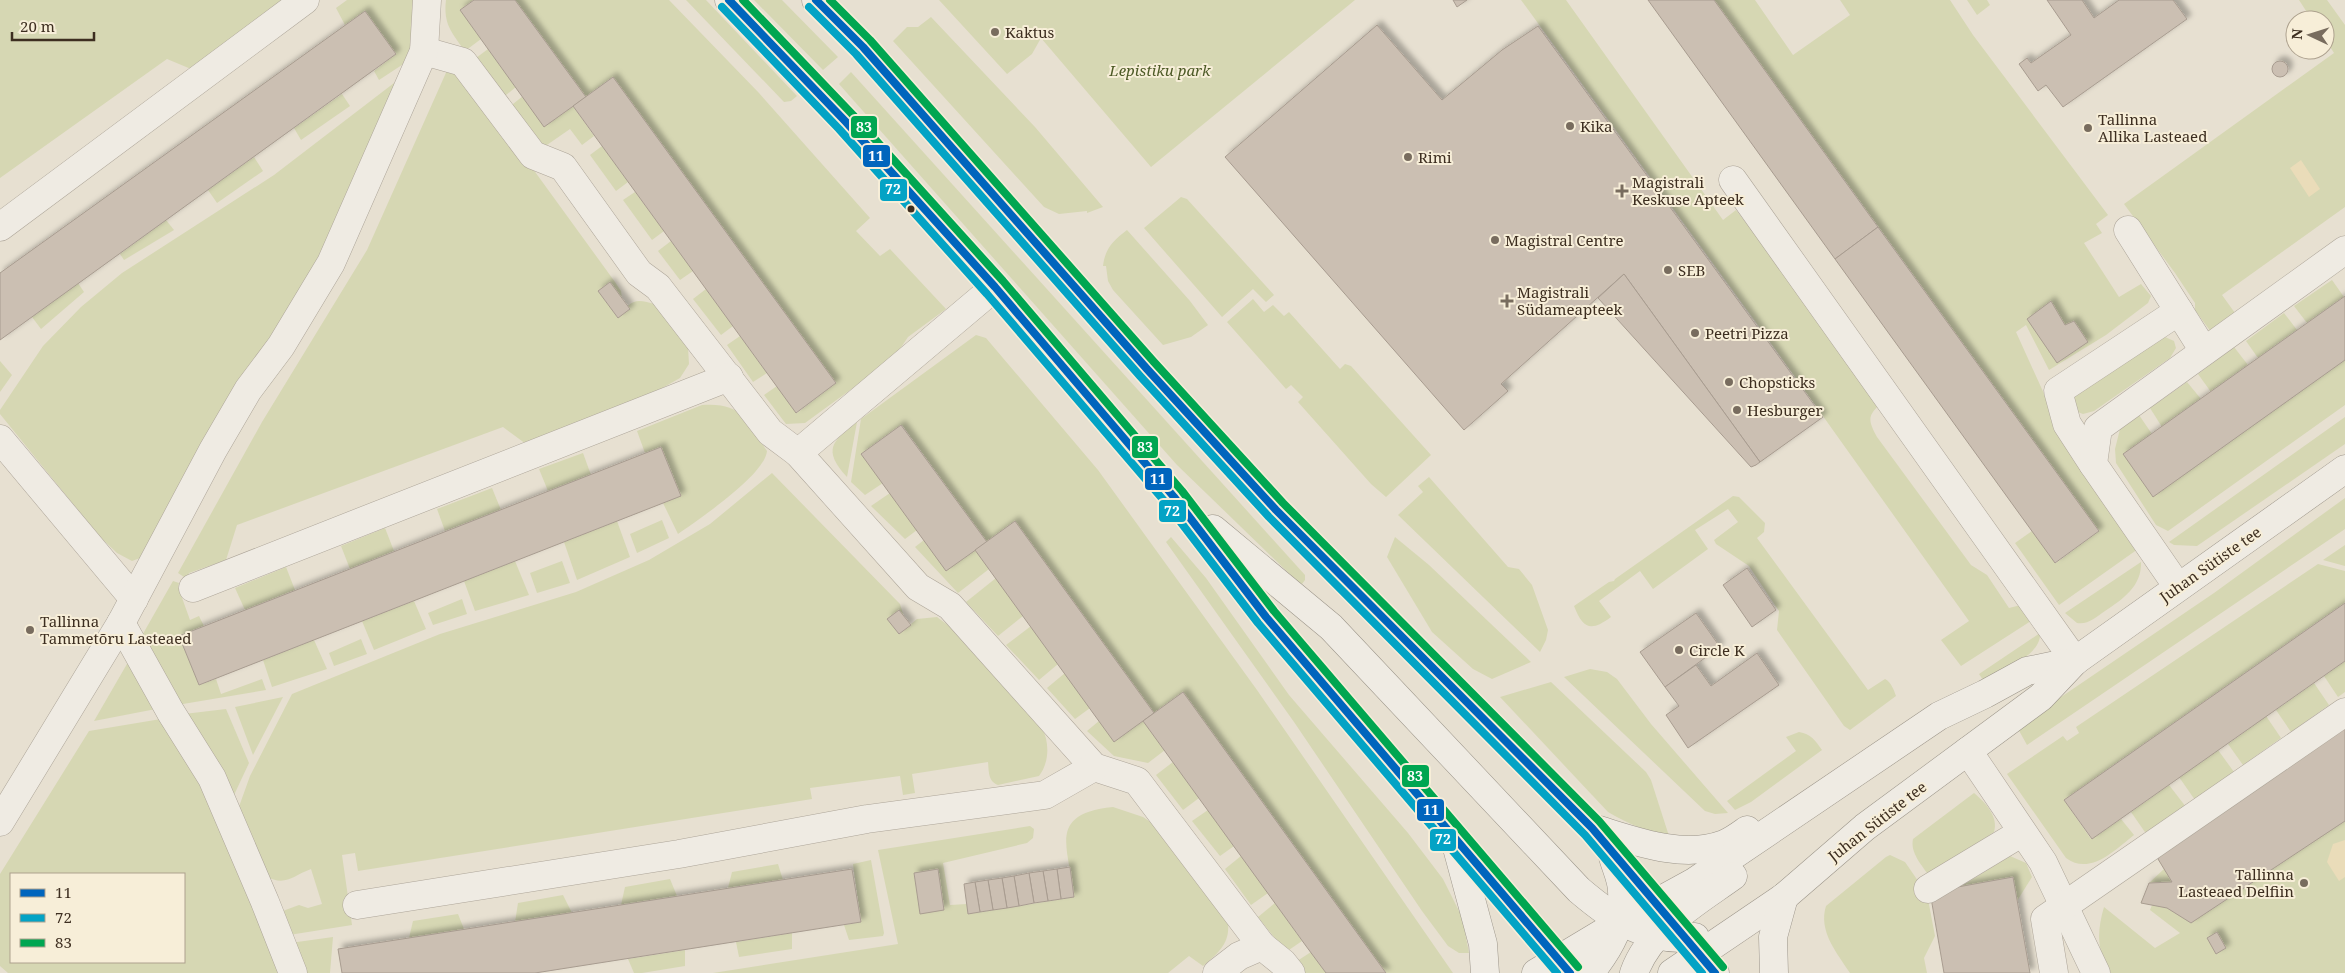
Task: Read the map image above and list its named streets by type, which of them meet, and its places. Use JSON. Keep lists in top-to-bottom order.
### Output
{
  "streets": {
    "street": ["Juhan Sütiste tee"]
  },
  "parks": ["Lepistiku park"],
  "places": {
    "other": [
      "Kaktus",
      "Kika",
      "Tallinna Allika Lasteaed",
      "Rimi",
      "Magistral Centre",
      "SEB",
      "Peetri Pizza",
      "Chopsticks",
      "Hesburger",
      "Tallinna Tammetõru Lasteaed",
      "Circle K",
      "Tallinna Lasteaed Delfiin"
    ],
    "health": ["Magistrali Keskuse Apteek", "Magistrali Südameapteek"]
  },
  "lines": ["transit line 11", "transit line 83", "transit line 72"],
  "legend": ["11", "72", "83"],
  "scale_bar": "20 m",
  "north": "left"
}
